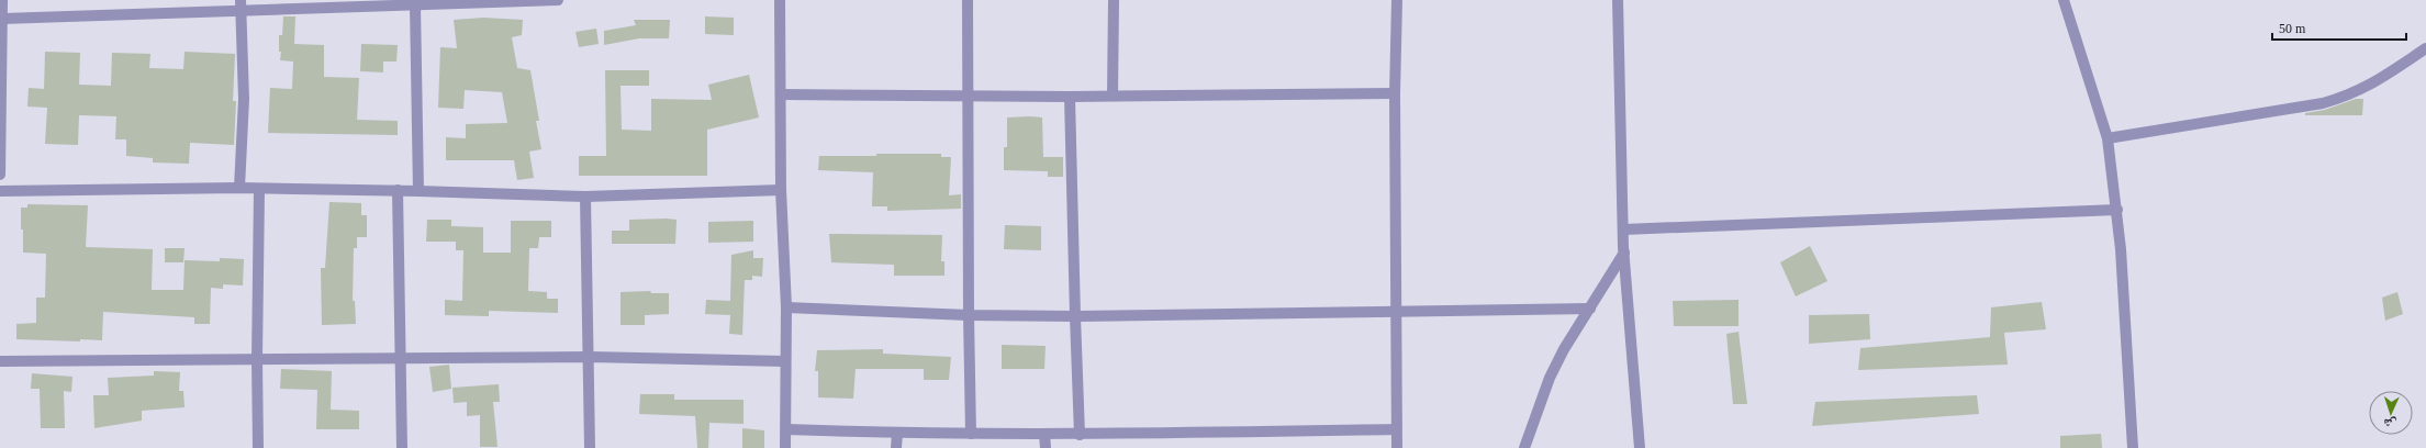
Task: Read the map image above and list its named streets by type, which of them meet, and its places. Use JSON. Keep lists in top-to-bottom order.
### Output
{
  "scale_bar": "50 m",
  "north": "bottom"
}
